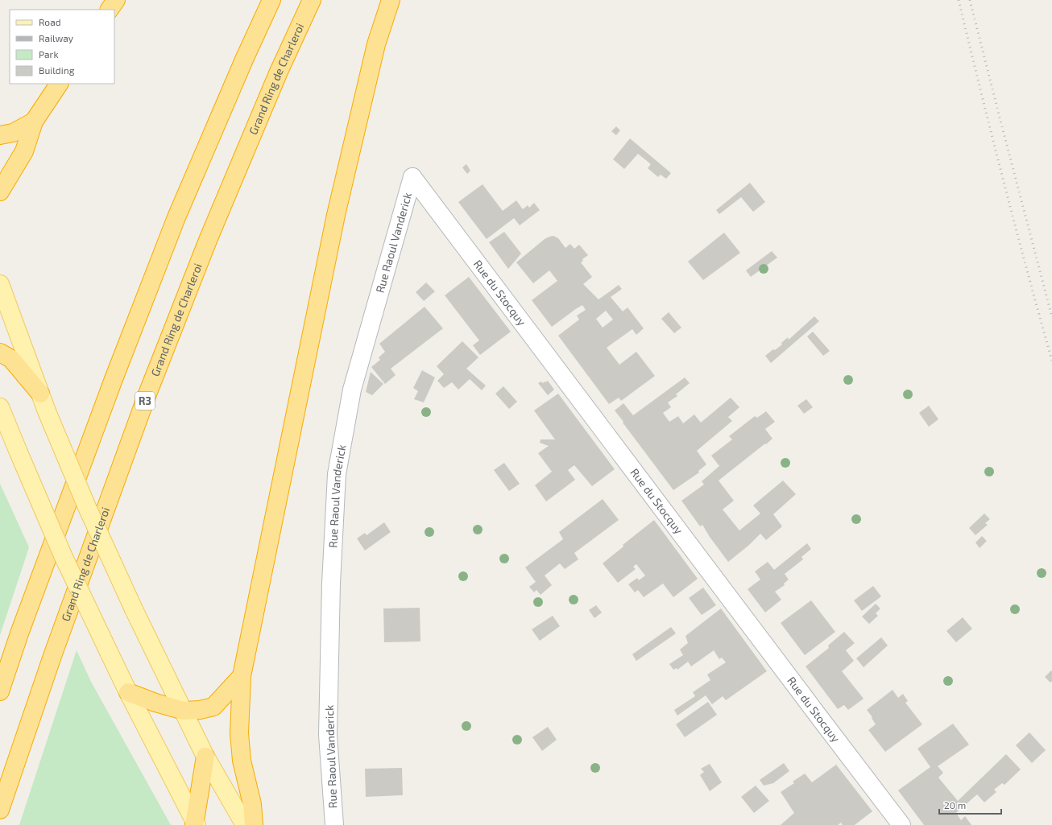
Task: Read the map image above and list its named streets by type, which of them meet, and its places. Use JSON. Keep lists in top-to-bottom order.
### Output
{
  "streets": {
    "highway": ["Grand Ring de Charleroi", "R3"],
    "street": ["Rue Raoul Vanderick", "Rue du Stocquy"]
  },
  "crossings": [
    ["Rue Raoul Vanderick", "Rue du Stocquy"]
  ],
  "legend": [
    "Road",
    "Railway",
    "Park",
    "Building"
  ],
  "scale_bar": "20 m"
}
